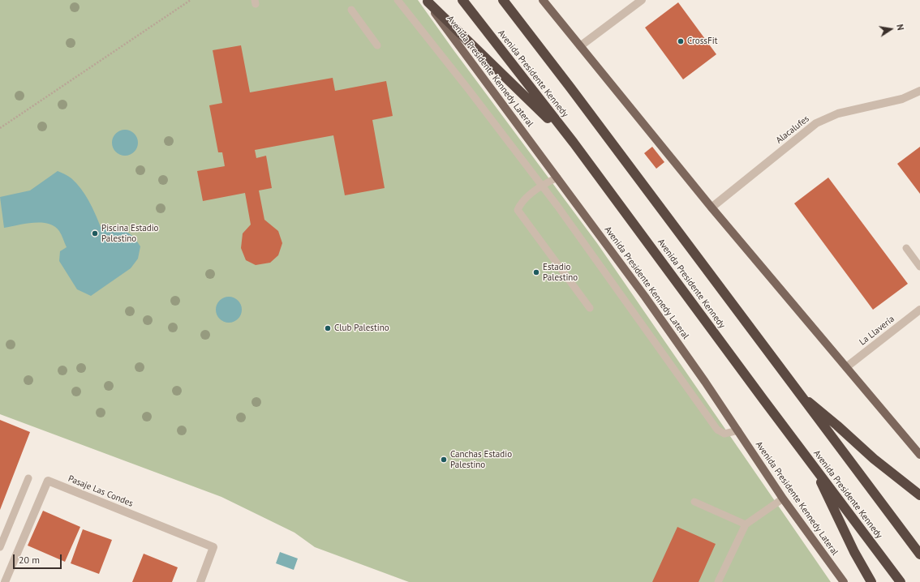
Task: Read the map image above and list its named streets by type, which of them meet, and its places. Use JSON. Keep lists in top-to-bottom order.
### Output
{
  "streets": {
    "highway": ["Avenida Presidente Kennedy"],
    "main road": ["Avenida Presidente Kennedy Lateral"],
    "street": ["Alacalufes", "La Llavería", "Pasaje Las Condes"]
  },
  "places": [
    "CrossFit",
    "Piscina Estadio Palestino",
    "Estadio Palestino",
    "Club Palestino",
    "Canchas Estadio Palestino"
  ],
  "scale_bar": "20 m",
  "north": "right"
}
